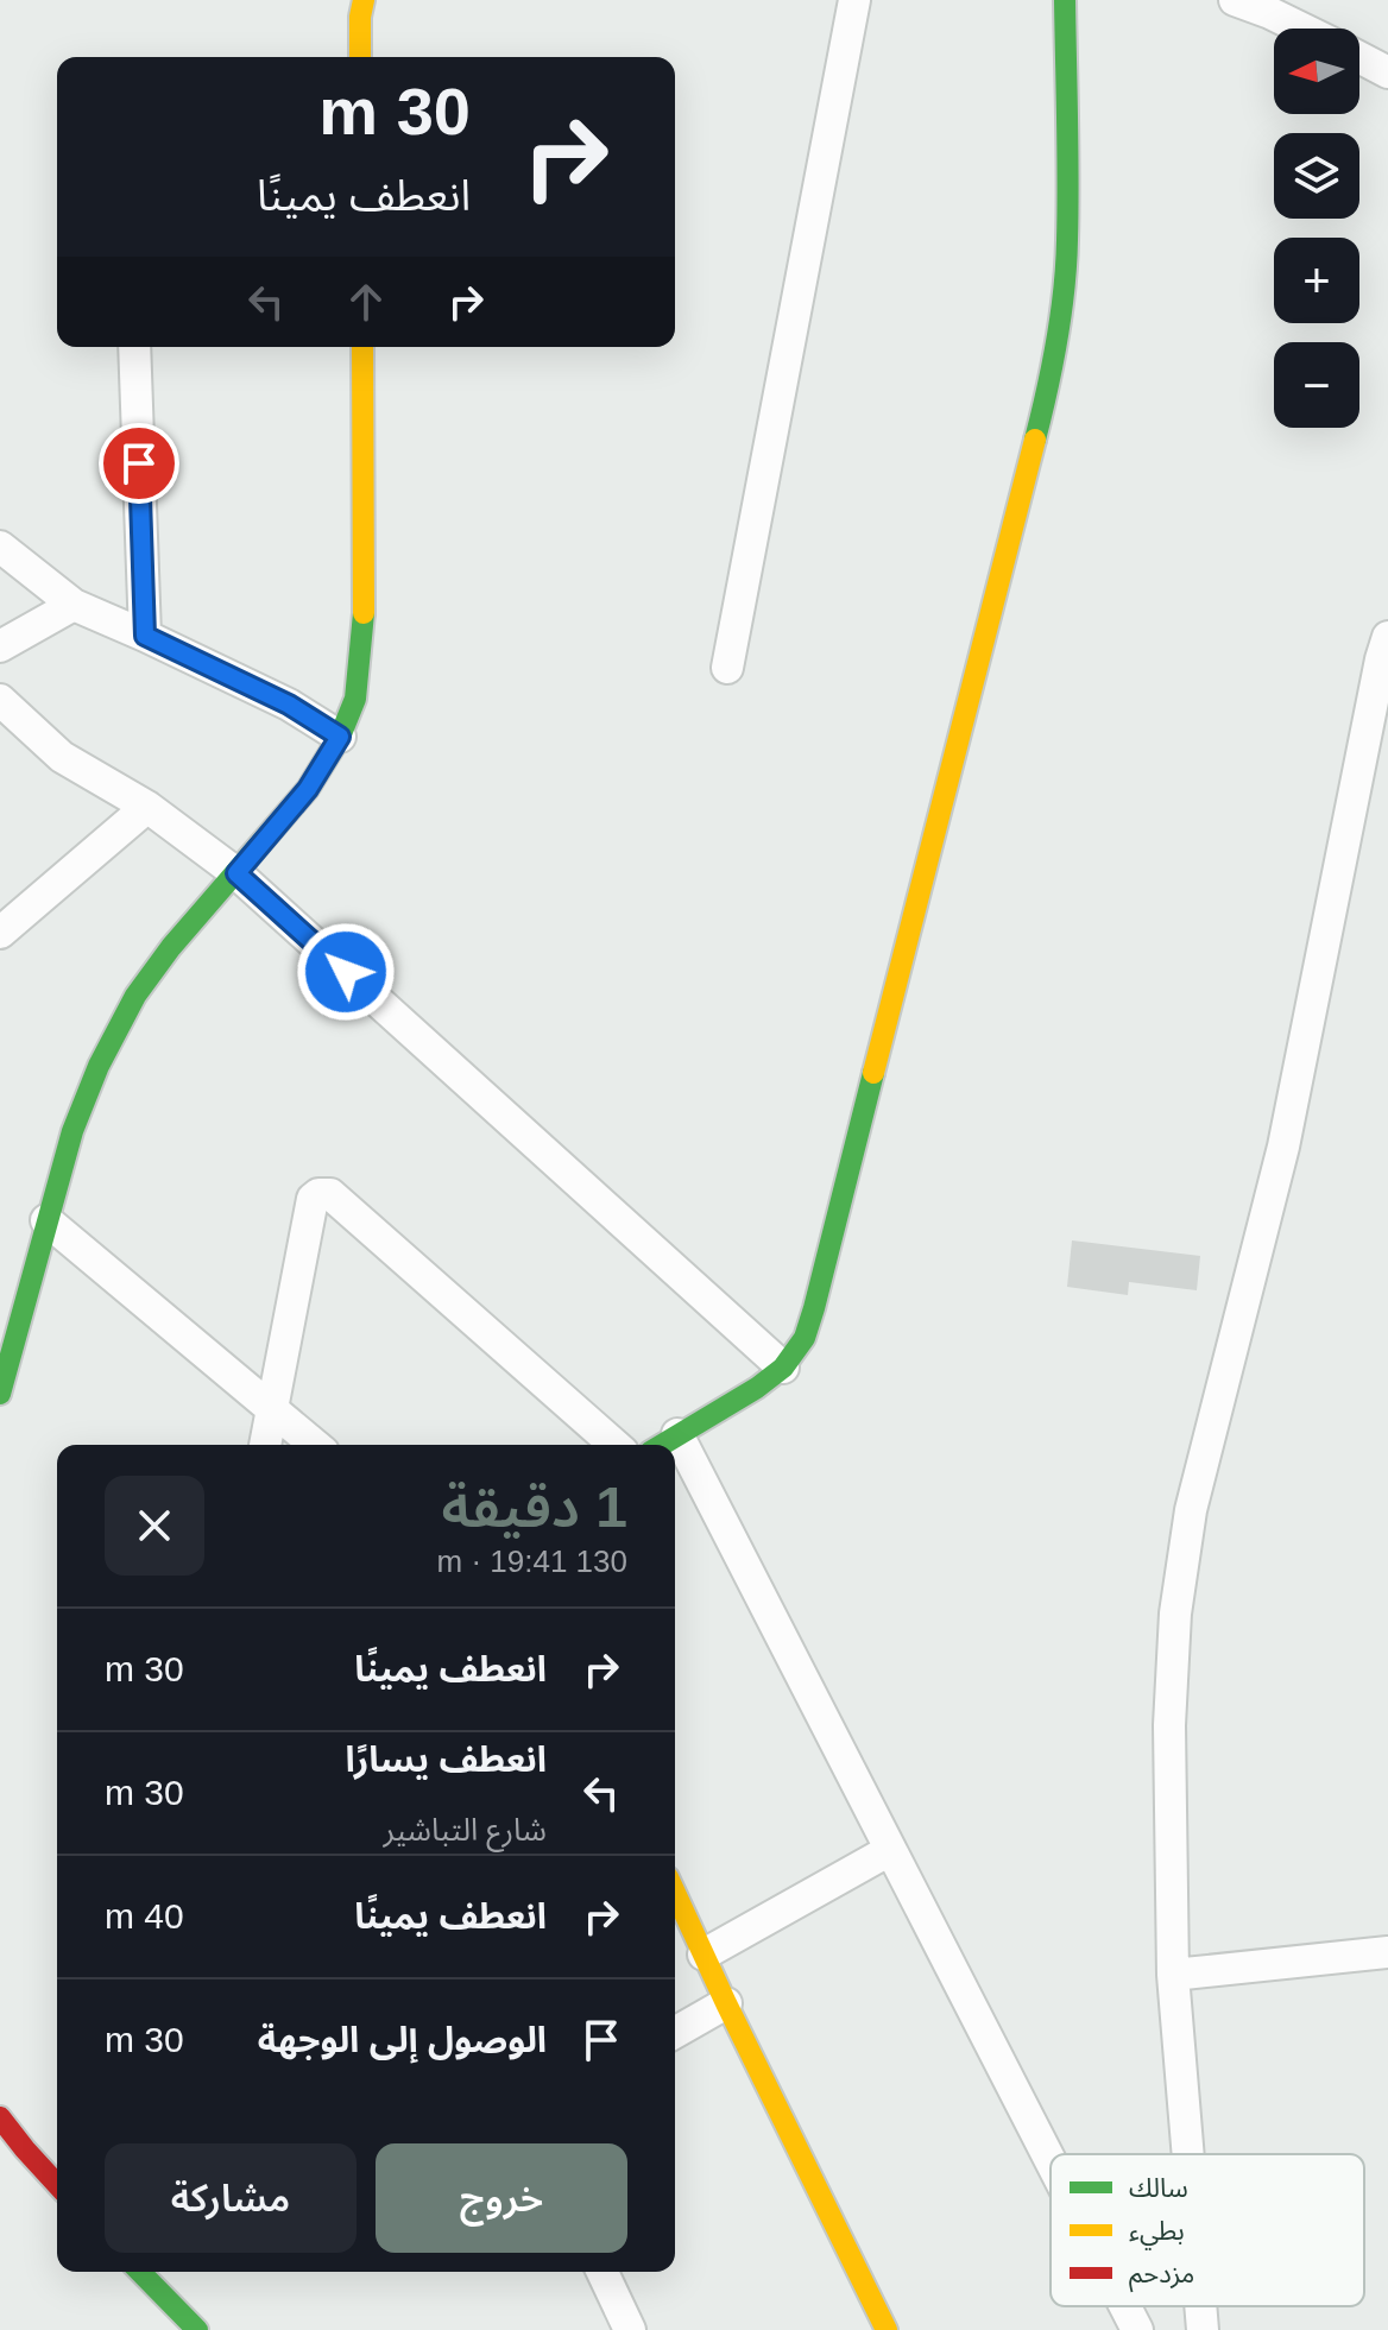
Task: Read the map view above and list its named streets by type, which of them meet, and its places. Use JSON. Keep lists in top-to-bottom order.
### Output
{
  "legend": ["سالك", "بطيء", "مزدحم"],
  "north": "left",
  "page": {
    "map_buttons": ["+", "−"],
    "turn": ["30 m", "انعطف يمينًا"],
    "heading": ["1 دقيقة", "130 m · 19:41"],
    "list": [
      {
        "name": "انعطف يمينًا",
        "value": "30 m"
      },
      {
        "name": "انعطف يسارًا",
        "note": "شارع التباشير",
        "value": "30 m"
      },
      {
        "name": "انعطف يمينًا",
        "value": "40 m"
      },
      {
        "name": "الوصول إلى الوجهة",
        "value": "30 m"
      }
    ],
    "buttons": ["خروج", "مشاركة"]
  }
}
